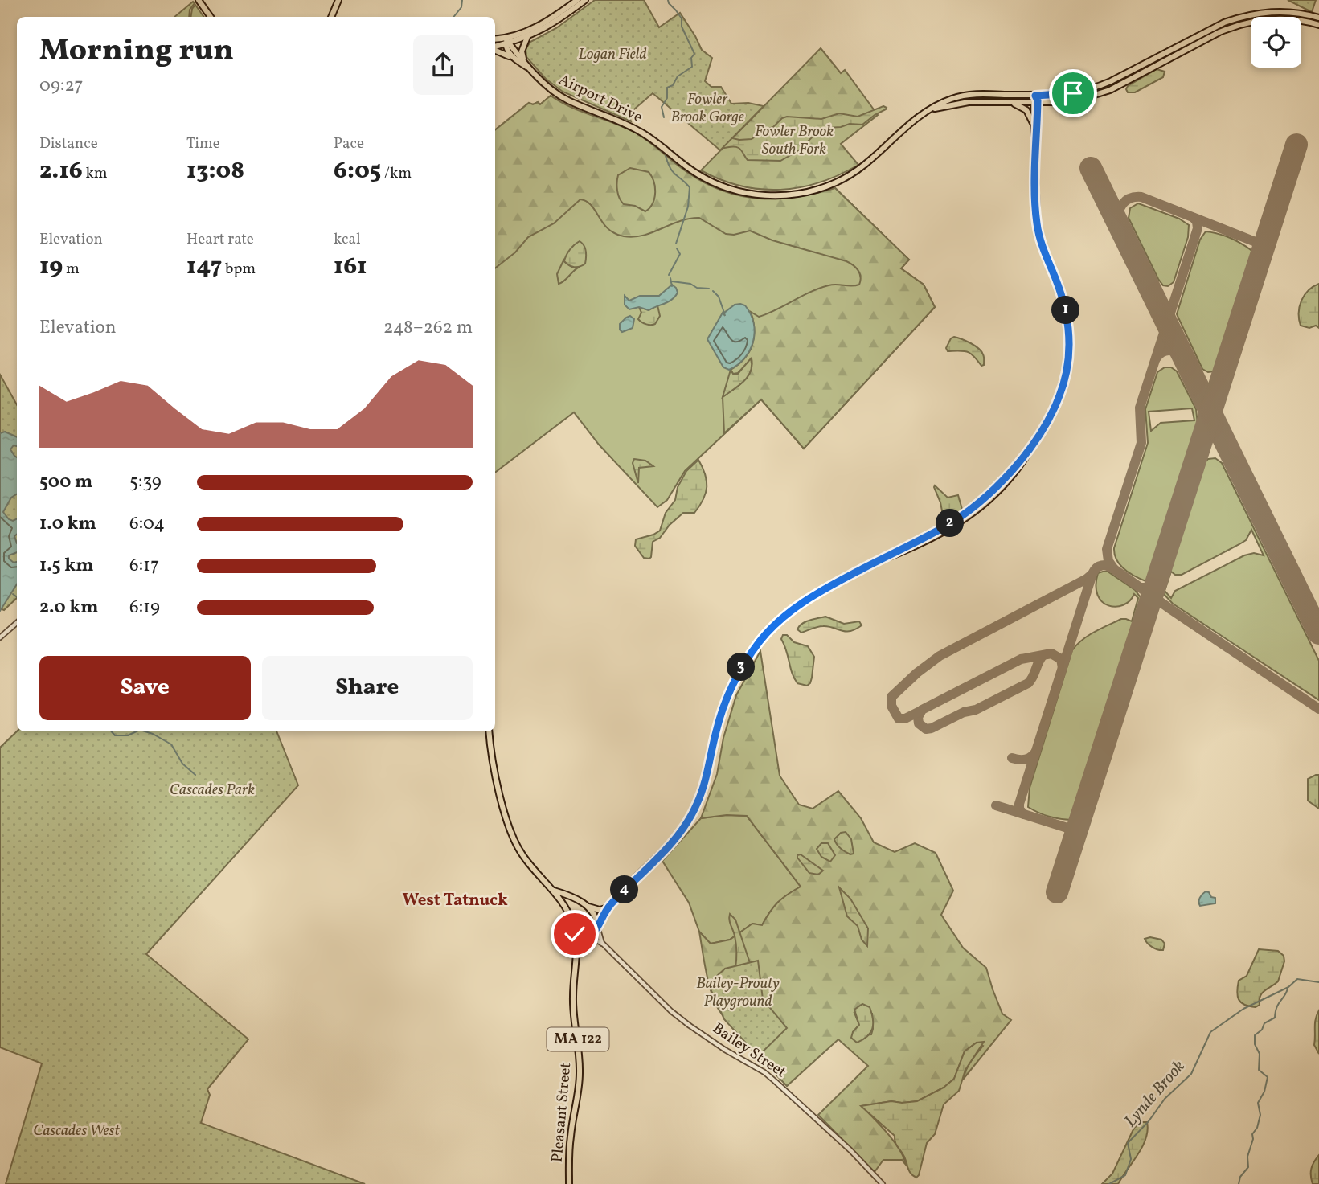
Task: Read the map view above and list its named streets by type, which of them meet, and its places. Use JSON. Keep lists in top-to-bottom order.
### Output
{
  "streets": {
    "main road": ["Airport Drive", "MA 122", "Pleasant Street"],
    "street": ["Bailey Street"]
  },
  "crossings": [
    ["Airport Drive", "Bailey Street"]
  ],
  "districts": ["West Tatnuck"],
  "water": ["Lynde Brook"],
  "parks": [
    "Logan Field",
    "Fowler Brook Gorge",
    "Fowler Brook South Fork",
    "Cascades Park",
    "Bailey-Prouty Playground",
    "Cascades West"
  ],
  "page": {
    "heading": ["Morning run", "09:27"],
    "stats": [
      ["Distance", "2.16 km"],
      ["Time", "13:08"],
      ["Pace", "6:05 /km"],
      ["Elevation", "19 m"],
      ["Heart rate", "147 bpm"],
      ["kcal", "161"]
    ],
    "pins": [
      "1",
      "2",
      "3",
      "4"
    ],
    "chart": ["Elevation", "248–262 m"],
    "list": [
      {
        "name": "500 m",
        "note": "5:39"
      },
      {
        "name": "1.0 km",
        "note": "6:04"
      },
      {
        "name": "1.5 km",
        "note": "6:17"
      },
      {
        "name": "2.0 km",
        "note": "6:19"
      }
    ],
    "buttons": ["Save", "Share"]
  }
}
